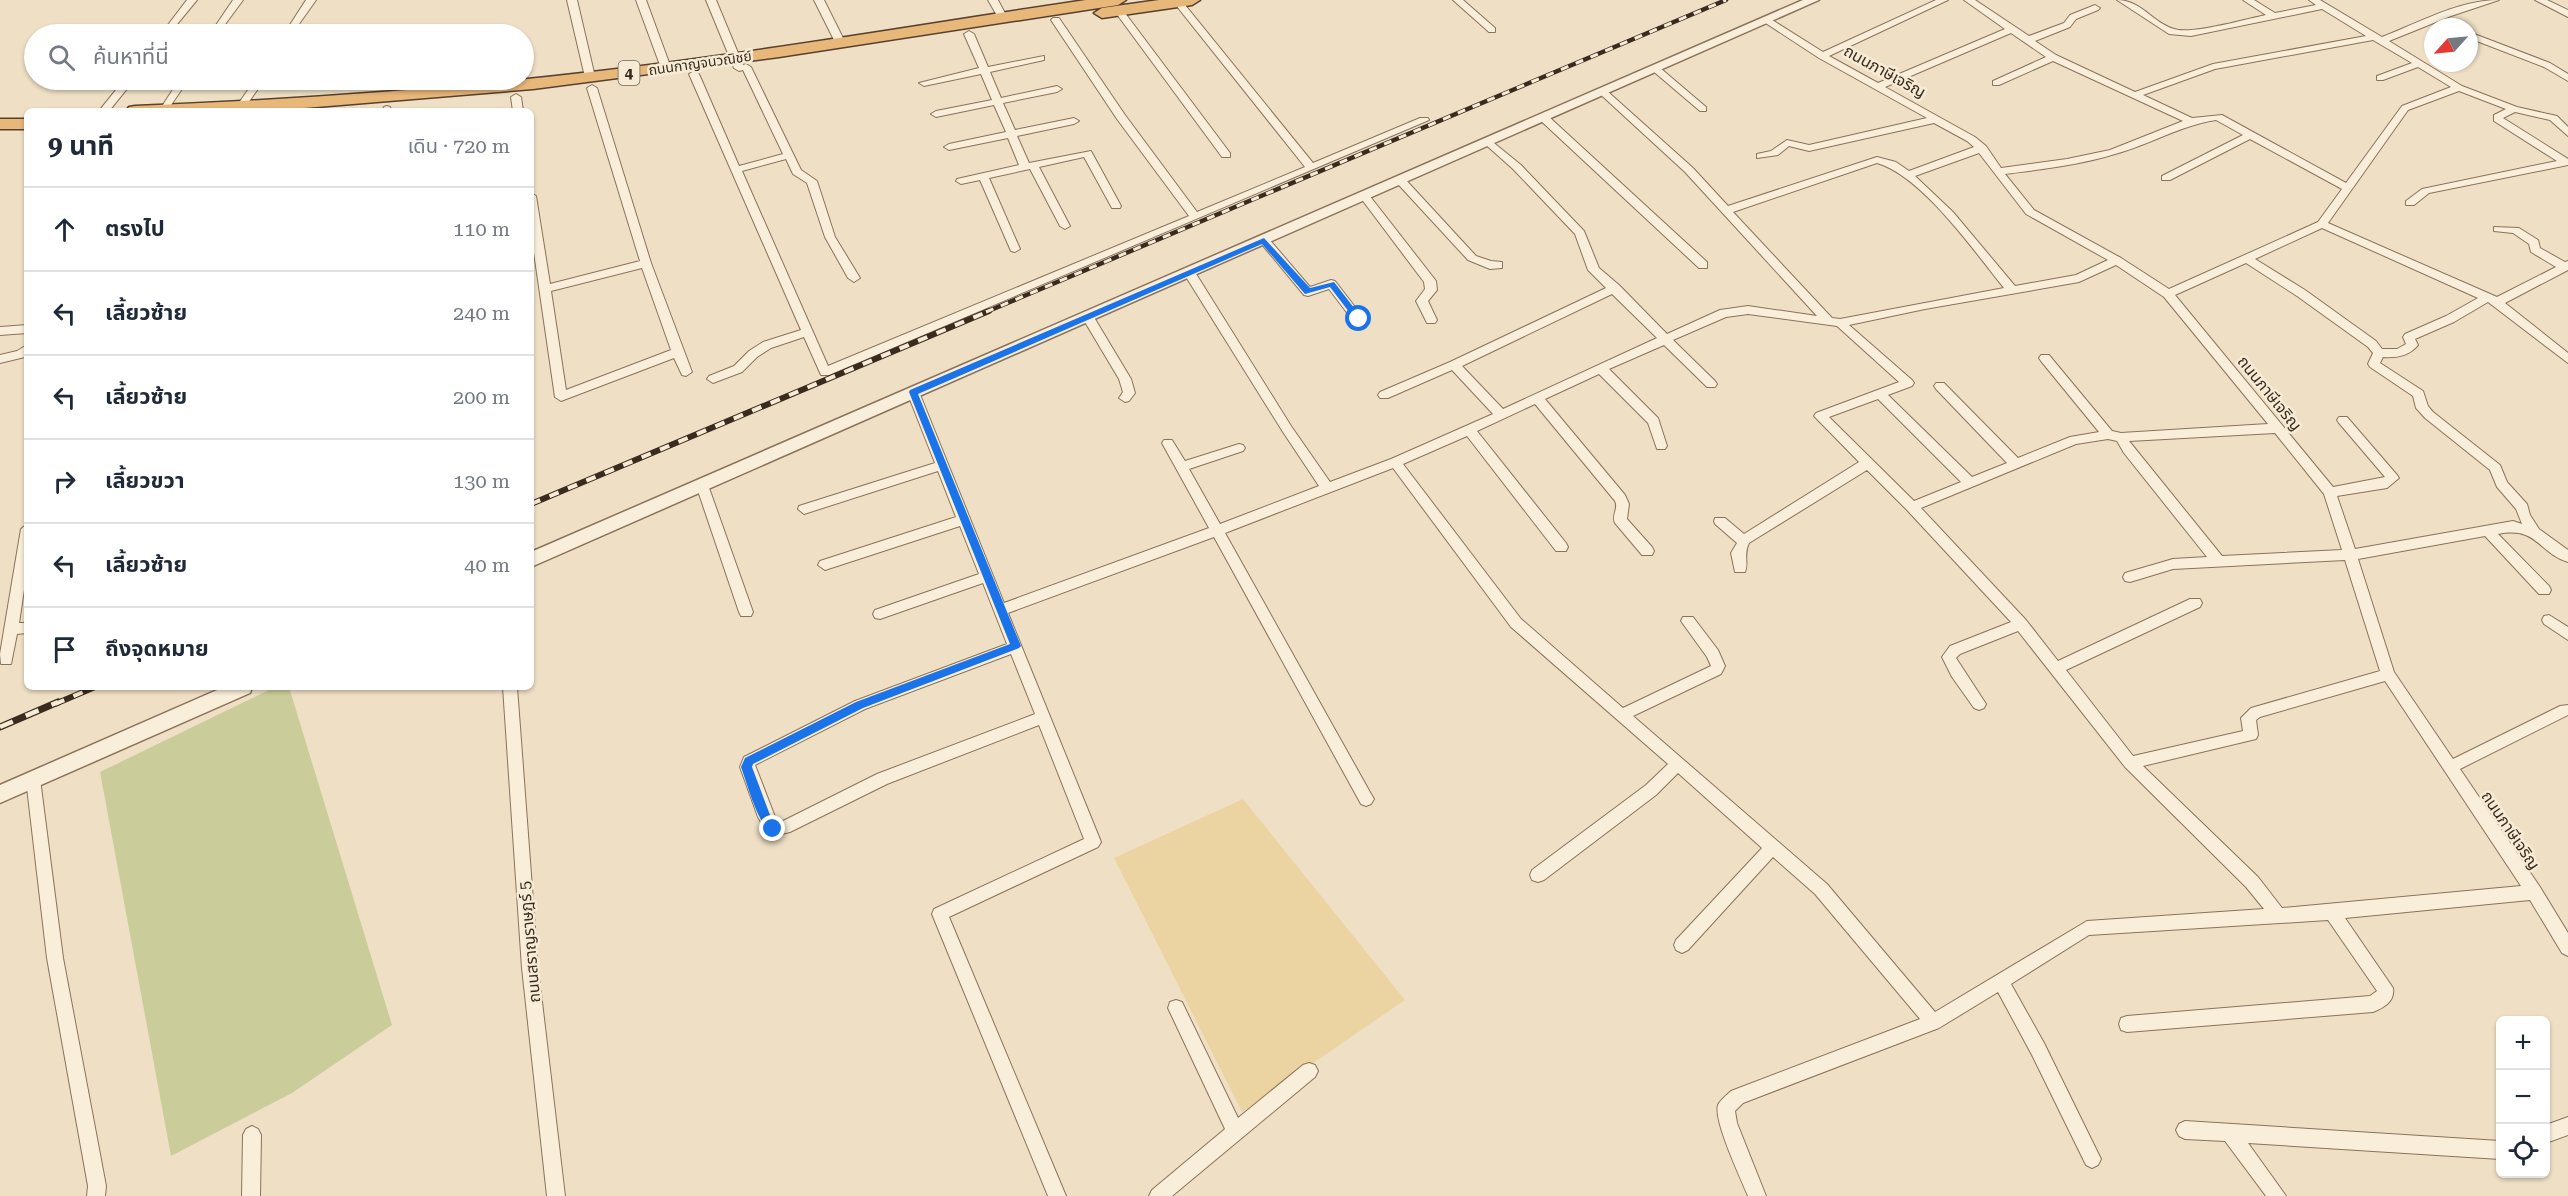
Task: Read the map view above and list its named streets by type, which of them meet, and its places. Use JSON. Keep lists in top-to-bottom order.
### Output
{
  "streets": {
    "highway": ["ถนนกาญจนวณิชย์", "4"],
    "street": ["ถนนภาษีเจริญ", "ถนนสราญราษฎร์ 5"]
  },
  "north": "bottom left",
  "page": {
    "search": "ค้นหาที่นี่",
    "heading": ["9 นาที", "เดิน · 720 m"],
    "list": [
      ["ตรงไป", "110 m"],
      ["เลี้ยวซ้าย", "240 m"],
      ["เลี้ยวซ้าย", "200 m"],
      ["เลี้ยวขวา", "130 m"],
      ["เลี้ยวซ้าย", "40 m"],
      "ถึงจุดหมาย"
    ],
    "map_buttons": ["+", "−"]
  }
}
